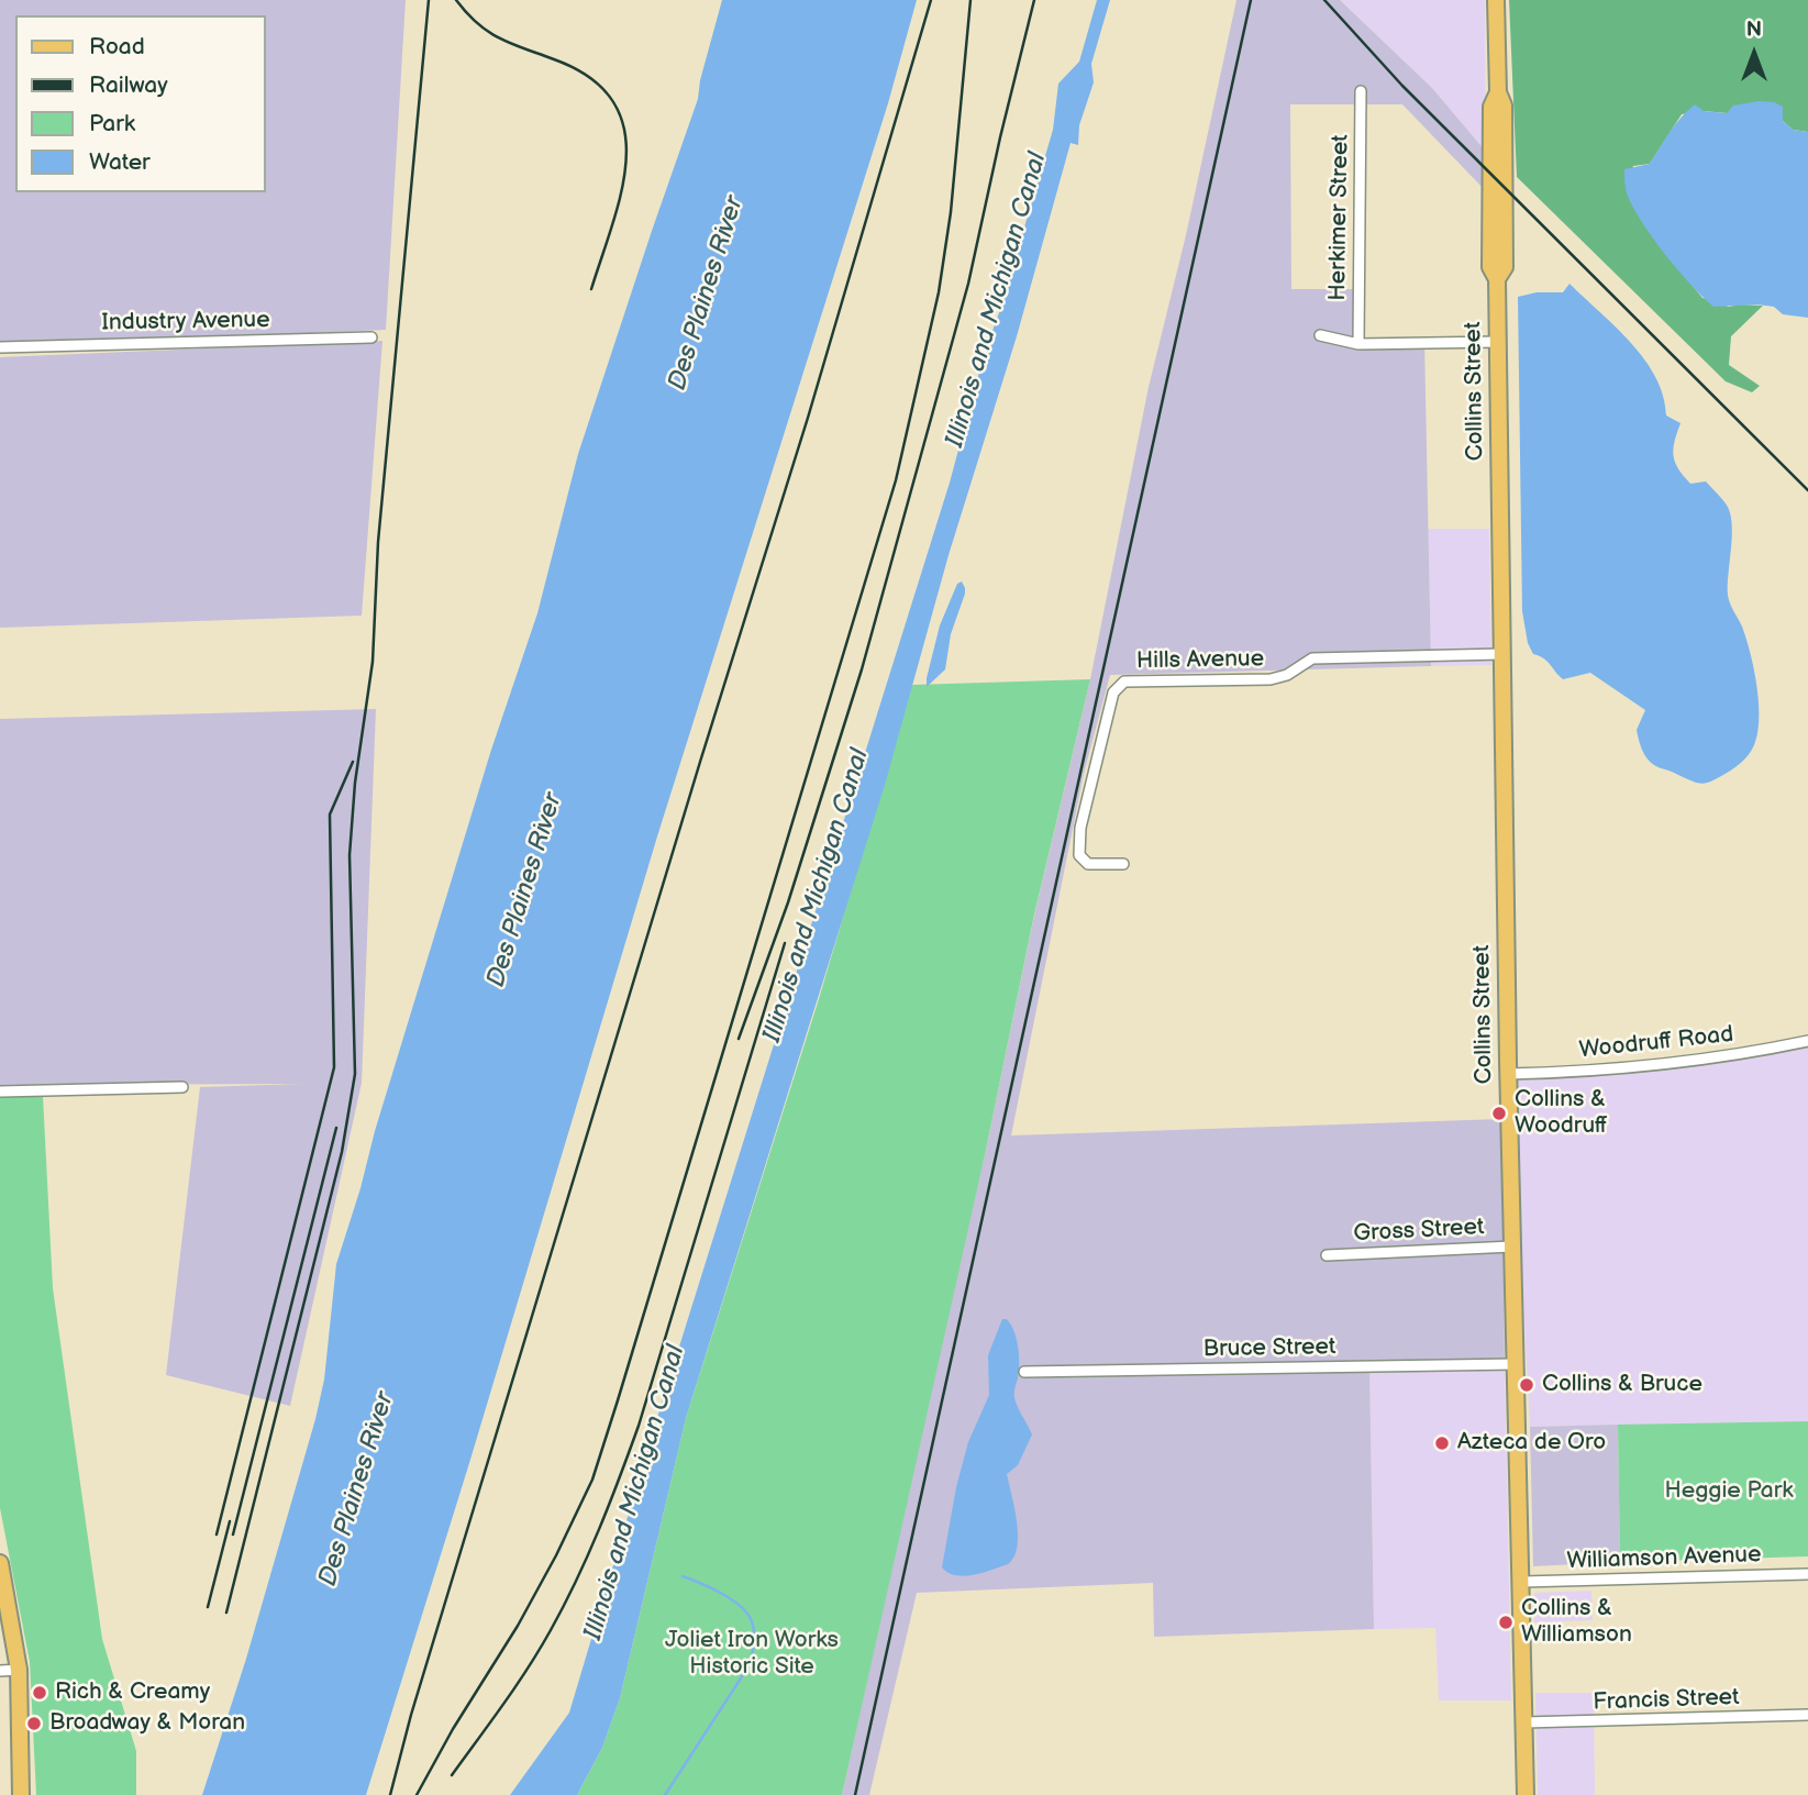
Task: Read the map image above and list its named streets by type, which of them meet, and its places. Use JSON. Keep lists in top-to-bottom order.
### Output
{
  "streets": {
    "main road": ["Collins Street"],
    "street": [
      "Herkimer Street",
      "Industry Avenue",
      "Hills Avenue",
      "Woodruff Road",
      "Gross Street",
      "Bruce Street",
      "Williamson Avenue",
      "Francis Street"
    ]
  },
  "crossings": [
    ["Collins Street", "Hills Avenue"],
    ["Collins Street", "Woodruff Road"],
    ["Collins Street", "Gross Street"],
    ["Collins Street", "Bruce Street"],
    ["Collins Street", "Williamson Avenue"],
    ["Collins Street", "Francis Street"]
  ],
  "water": ["Des Plaines River", "Illinois and Michigan Canal"],
  "parks": ["Heggie Park", "Joliet Iron Works Historic Site"],
  "places": [
    "Collins & Woodruff",
    "Collins & Bruce",
    "Azteca de Oro",
    "Collins & Williamson",
    "Rich & Creamy",
    "Broadway & Moran"
  ],
  "legend": [
    "Road",
    "Railway",
    "Park",
    "Water"
  ],
  "north": "top"
}
